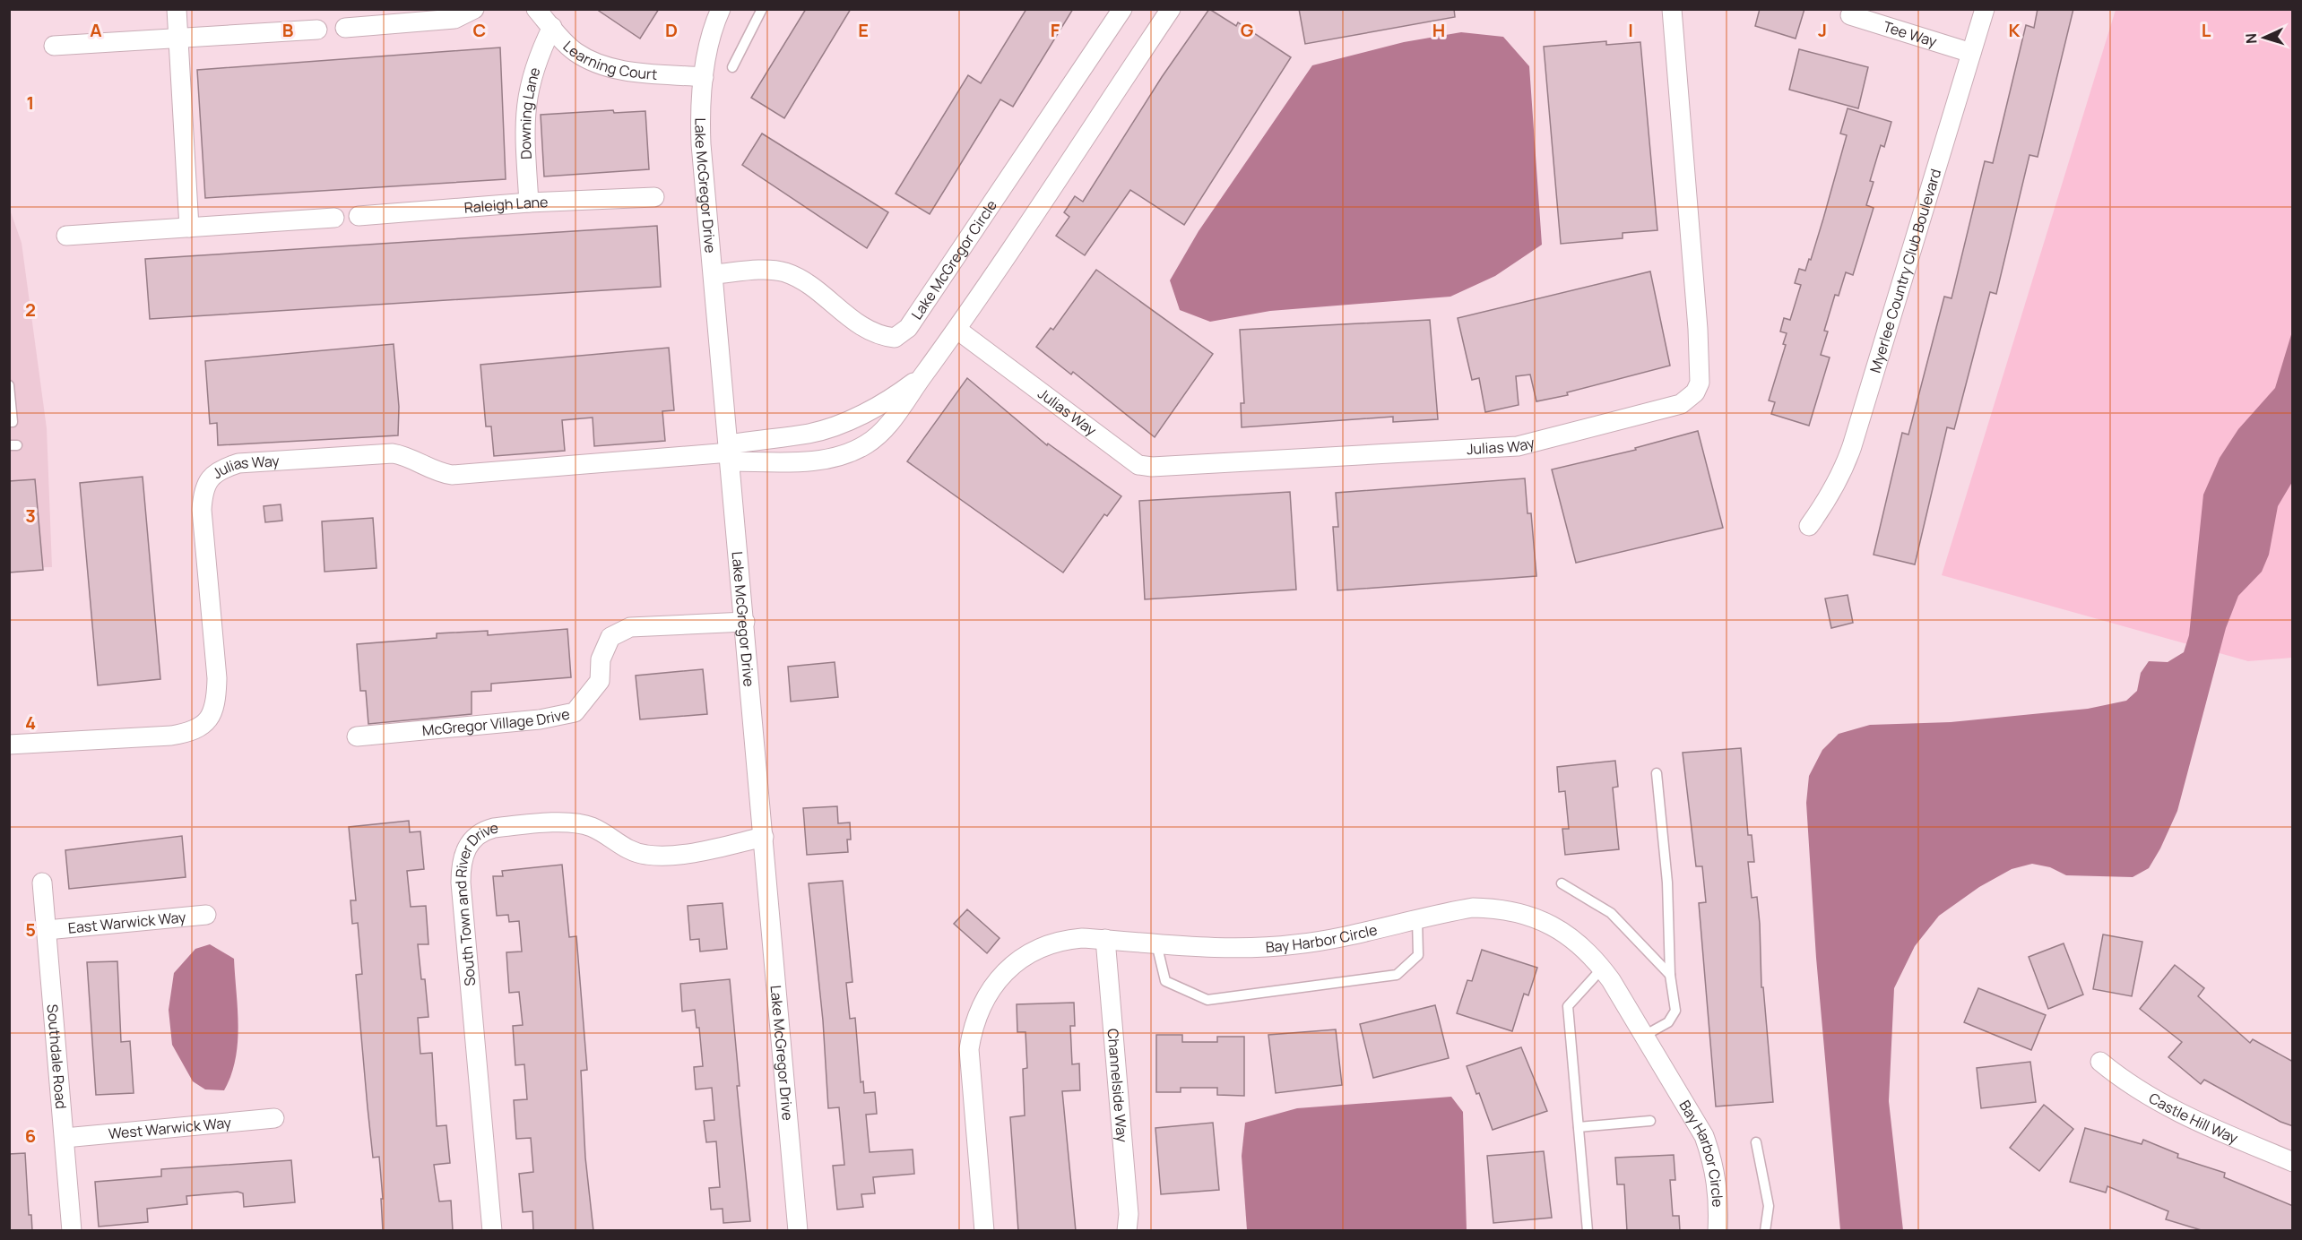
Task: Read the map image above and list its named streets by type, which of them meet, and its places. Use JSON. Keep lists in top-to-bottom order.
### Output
{
  "streets": {
    "street": [
      "Tee Way",
      "Learning Court",
      "Downing Lane",
      "Lake McGregor Drive",
      "Raleigh Lane",
      "Lake McGregor Circle",
      "Myerlee Country Club Boulevard",
      "Julias Way",
      "McGregor Village Drive",
      "South Town and River Drive",
      "East Warwick Way",
      "Bay Harbor Circle",
      "Southdale Road",
      "Channelside Way",
      "Castle Hill Way",
      "West Warwick Way"
    ]
  },
  "crossings": [
    ["Tee Way", "Myerlee Country Club Boulevard"],
    ["Learning Court", "Downing Lane"],
    ["Learning Court", "Lake McGregor Drive"],
    ["Downing Lane", "Raleigh Lane"],
    ["Lake McGregor Drive", "Lake McGregor Circle"],
    ["Lake McGregor Drive", "Julias Way"],
    ["Lake McGregor Drive", "McGregor Village Drive"],
    ["Lake McGregor Drive", "South Town and River Drive"],
    ["East Warwick Way", "Southdale Road"],
    ["Bay Harbor Circle", "Channelside Way"],
    ["Southdale Road", "West Warwick Way"]
  ],
  "north": "left",
  "grid": {
    "columns": [
      "A",
      "B",
      "C",
      "D",
      "E",
      "F",
      "G",
      "H",
      "I",
      "J",
      "K",
      "L"
    ],
    "rows": [
      "1",
      "2",
      "3",
      "4",
      "5",
      "6"
    ]
  }
}
